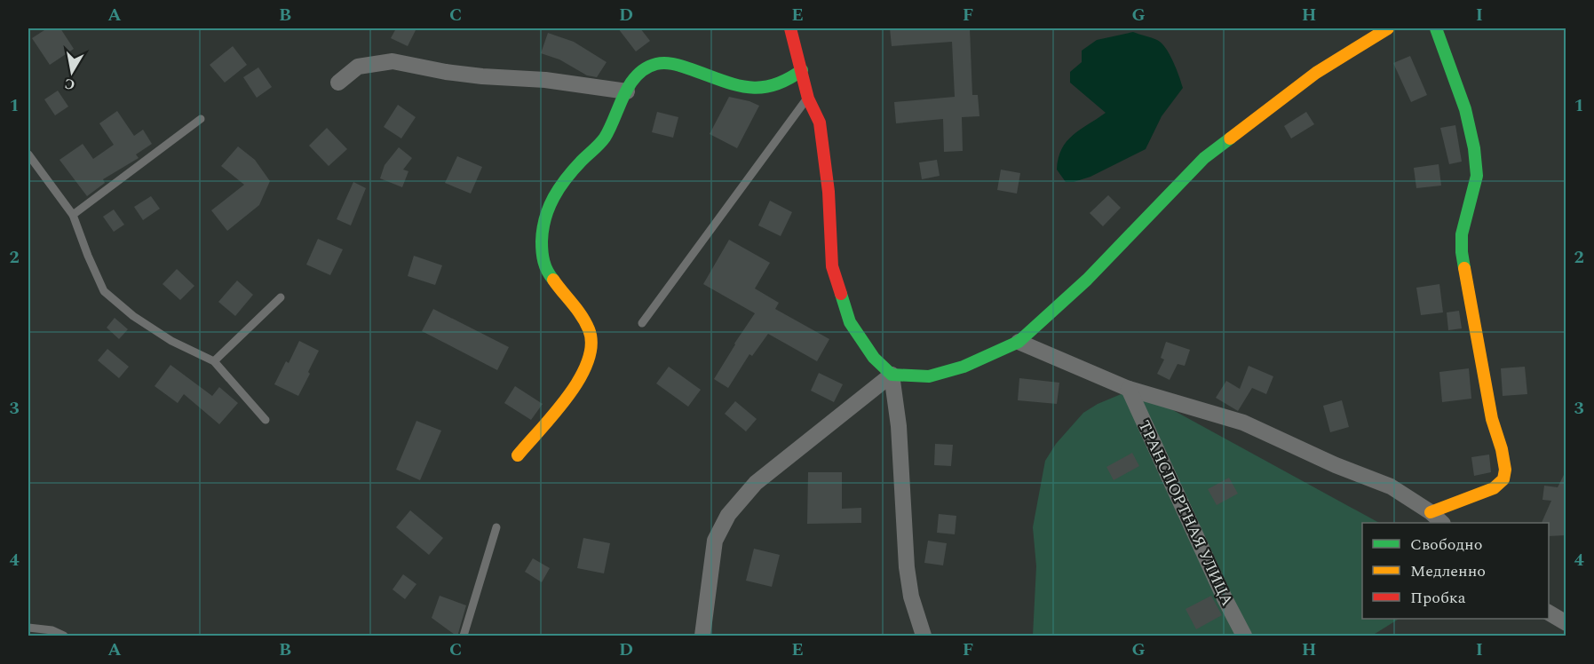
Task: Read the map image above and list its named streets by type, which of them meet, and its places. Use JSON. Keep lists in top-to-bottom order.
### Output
{
  "streets": {
    "street": ["ТРАНСПОРТНАЯ УЛИЦА"]
  },
  "legend": ["Свободно", "Медленно", "Пробка"],
  "north": "bottom",
  "grid": {
    "columns": [
      "A",
      "B",
      "C",
      "D",
      "E",
      "F",
      "G",
      "H",
      "I"
    ],
    "rows": [
      "1",
      "2",
      "3",
      "4"
    ]
  }
}
